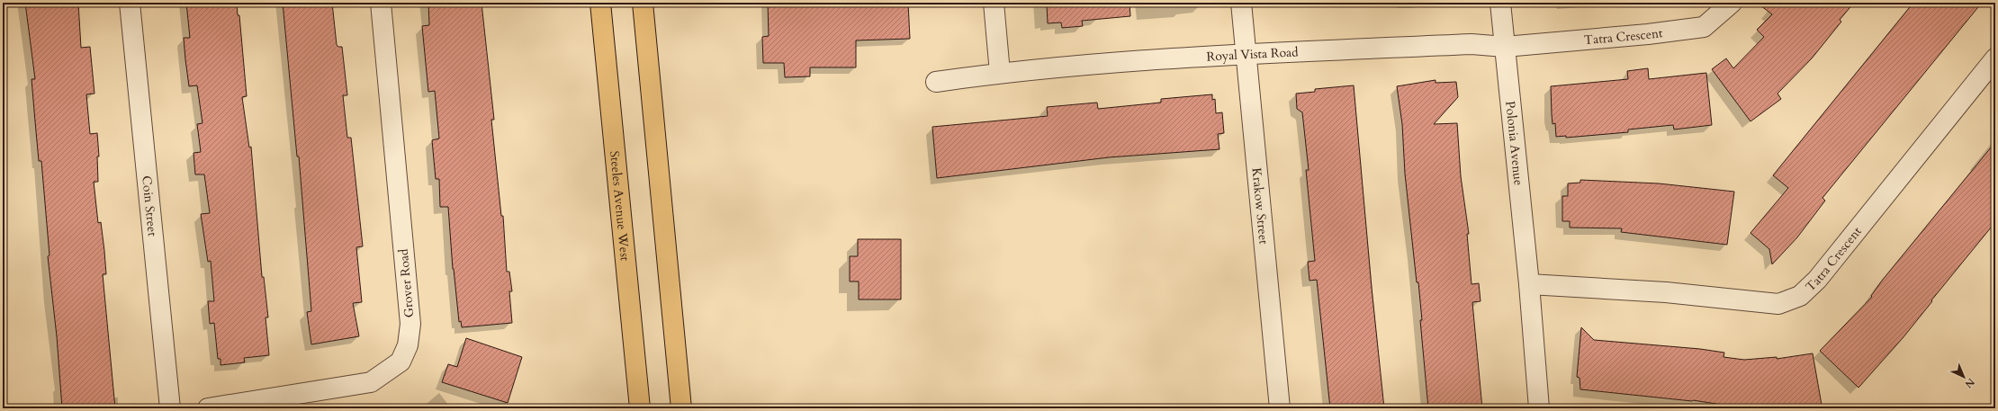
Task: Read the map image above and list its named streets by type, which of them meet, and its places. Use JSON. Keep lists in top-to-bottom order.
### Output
{
  "streets": {
    "main road": ["Steeles Avenue West"],
    "street": [
      "Tatra Crescent",
      "Royal Vista Road",
      "Polonia Avenue",
      "Coin Street",
      "Krakow Street",
      "Grover Road"
    ]
  },
  "crossings": [
    ["Tatra Crescent", "Royal Vista Road"],
    ["Tatra Crescent", "Polonia Avenue"],
    ["Royal Vista Road", "Polonia Avenue"],
    ["Royal Vista Road", "Krakow Street"]
  ],
  "north": "bottom right"
}
